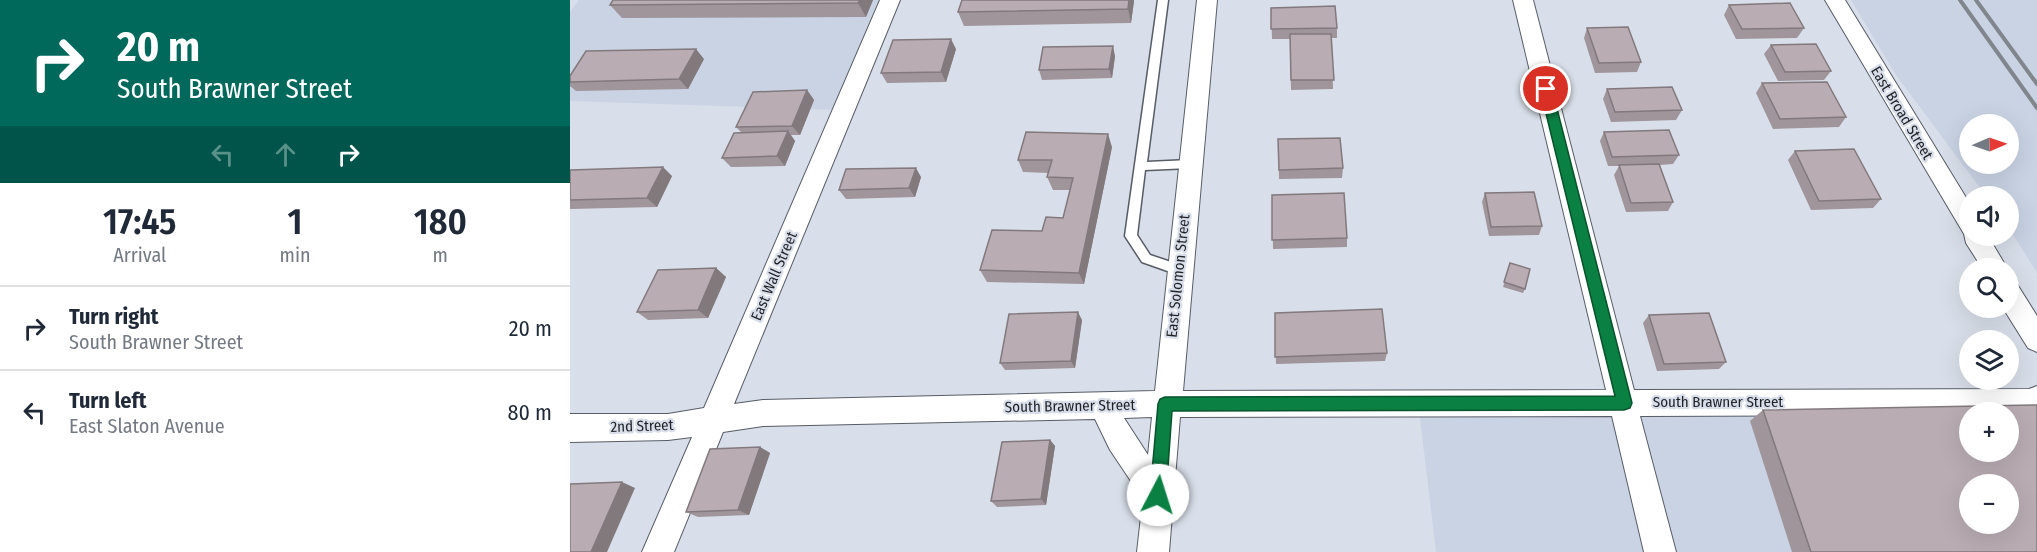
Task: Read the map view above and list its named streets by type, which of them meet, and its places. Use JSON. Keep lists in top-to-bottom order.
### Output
{
  "streets": {
    "street": [
      "East Broad Street",
      "East Wall Street",
      "East Solomon Street",
      "South Brawner Street",
      "2nd Street"
    ]
  },
  "crossings": [
    ["East Wall Street", "South Brawner Street"],
    ["East Wall Street", "2nd Street"],
    ["East Solomon Street", "South Brawner Street"],
    ["South Brawner Street", "2nd Street"]
  ],
  "north": "right",
  "page": {
    "turn": ["20 m", "South Brawner Street"],
    "map_buttons": ["+", "−"],
    "eta": [
      "17:45",
      "Arrival",
      "1",
      "min",
      "180",
      "m"
    ],
    "list": [
      {
        "name": "Turn right",
        "note": "South Brawner Street",
        "value": "20 m"
      },
      {
        "name": "Turn left",
        "note": "East Slaton Avenue",
        "value": "80 m"
      }
    ]
  }
}
